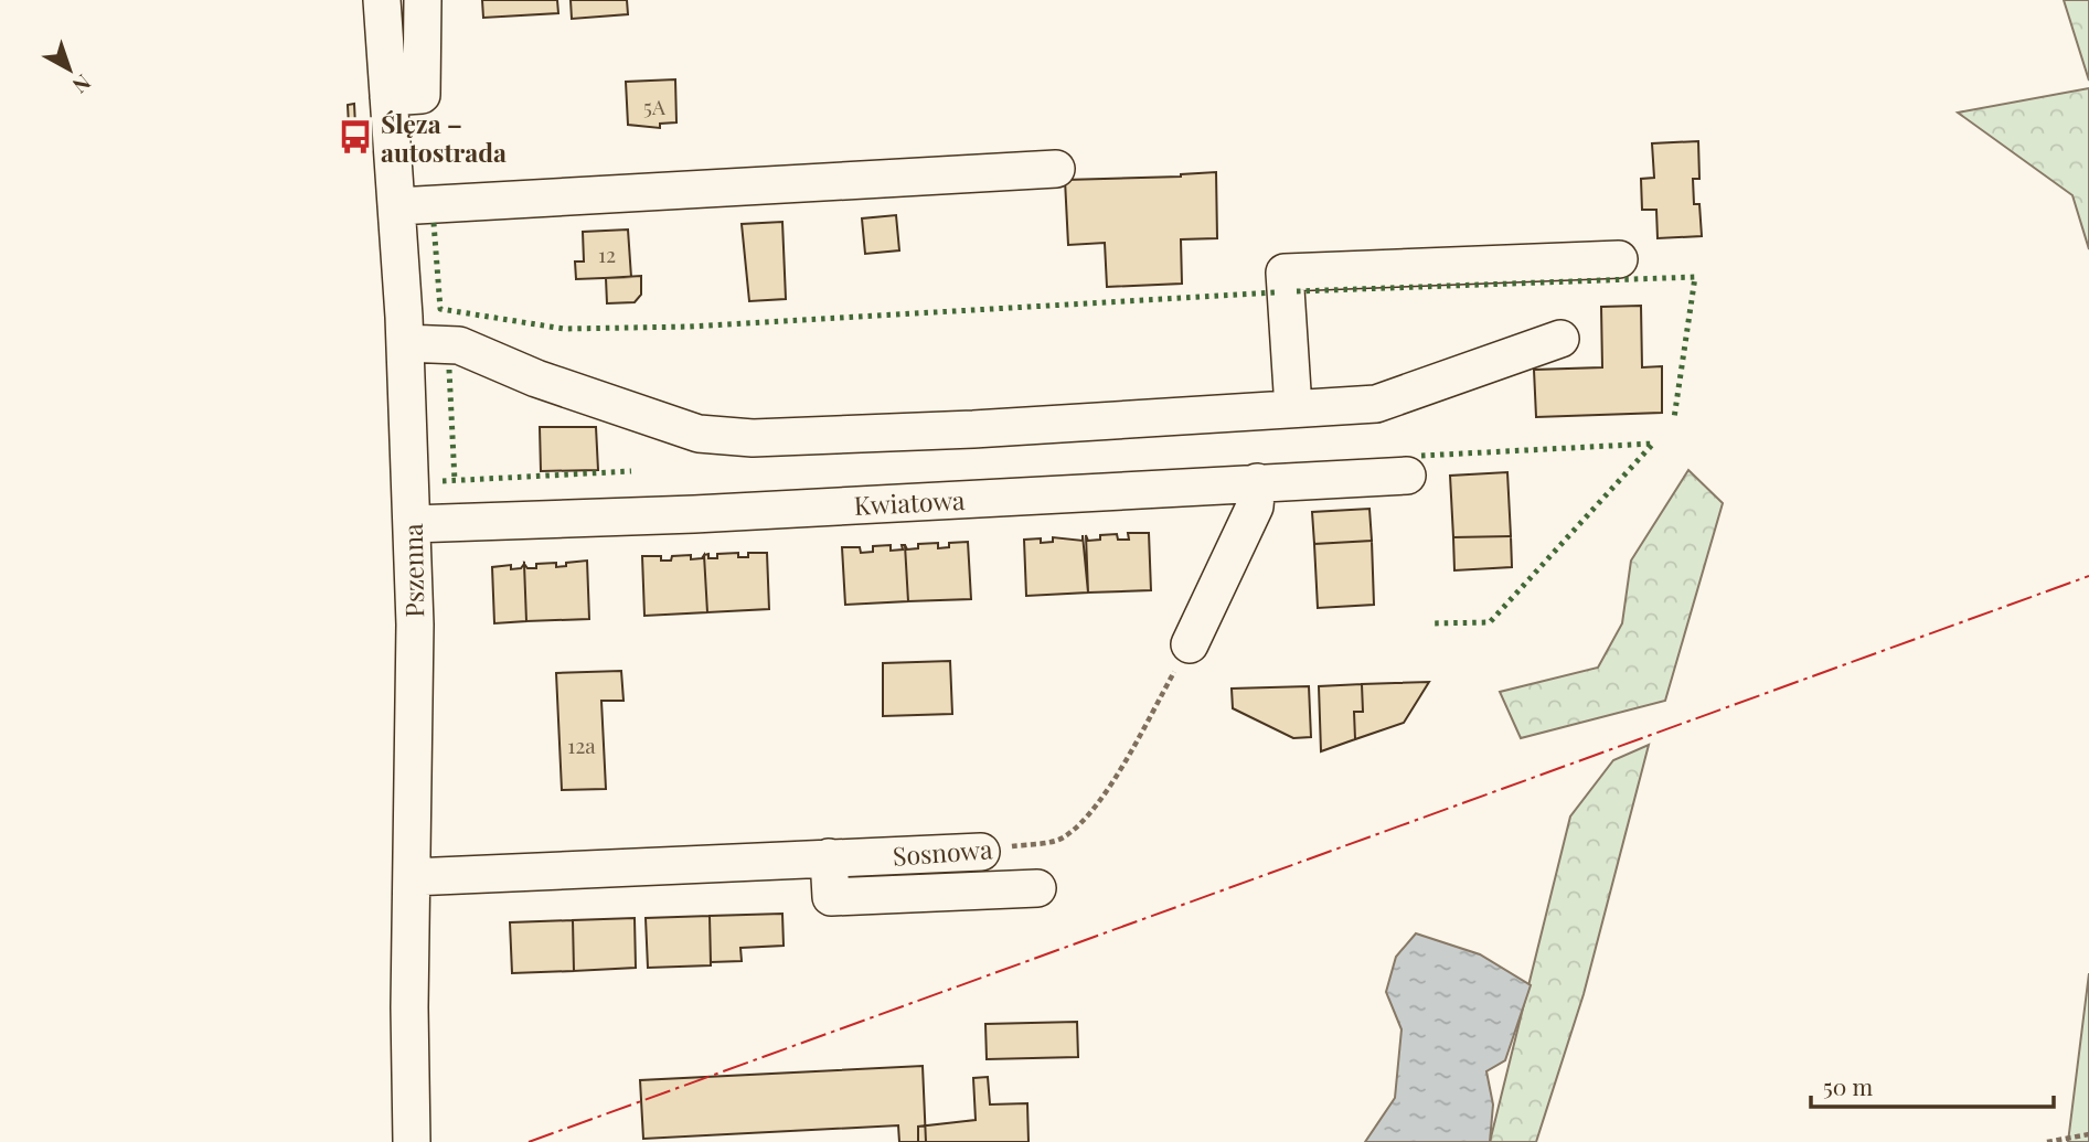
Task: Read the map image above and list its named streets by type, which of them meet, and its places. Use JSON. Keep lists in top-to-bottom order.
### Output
{
  "streets": {
    "street": ["Kwiatowa", "Pszenna", "Sosnowa"]
  },
  "crossings": [
    ["Kwiatowa", "Pszenna"],
    ["Pszenna", "Sosnowa"]
  ],
  "places": {
    "bus stop": ["Ślęza – autostrada"]
  },
  "house_numbers": ["5A", "12", "12a"],
  "scale_bar": "50 m",
  "north": "bottom right"
}
